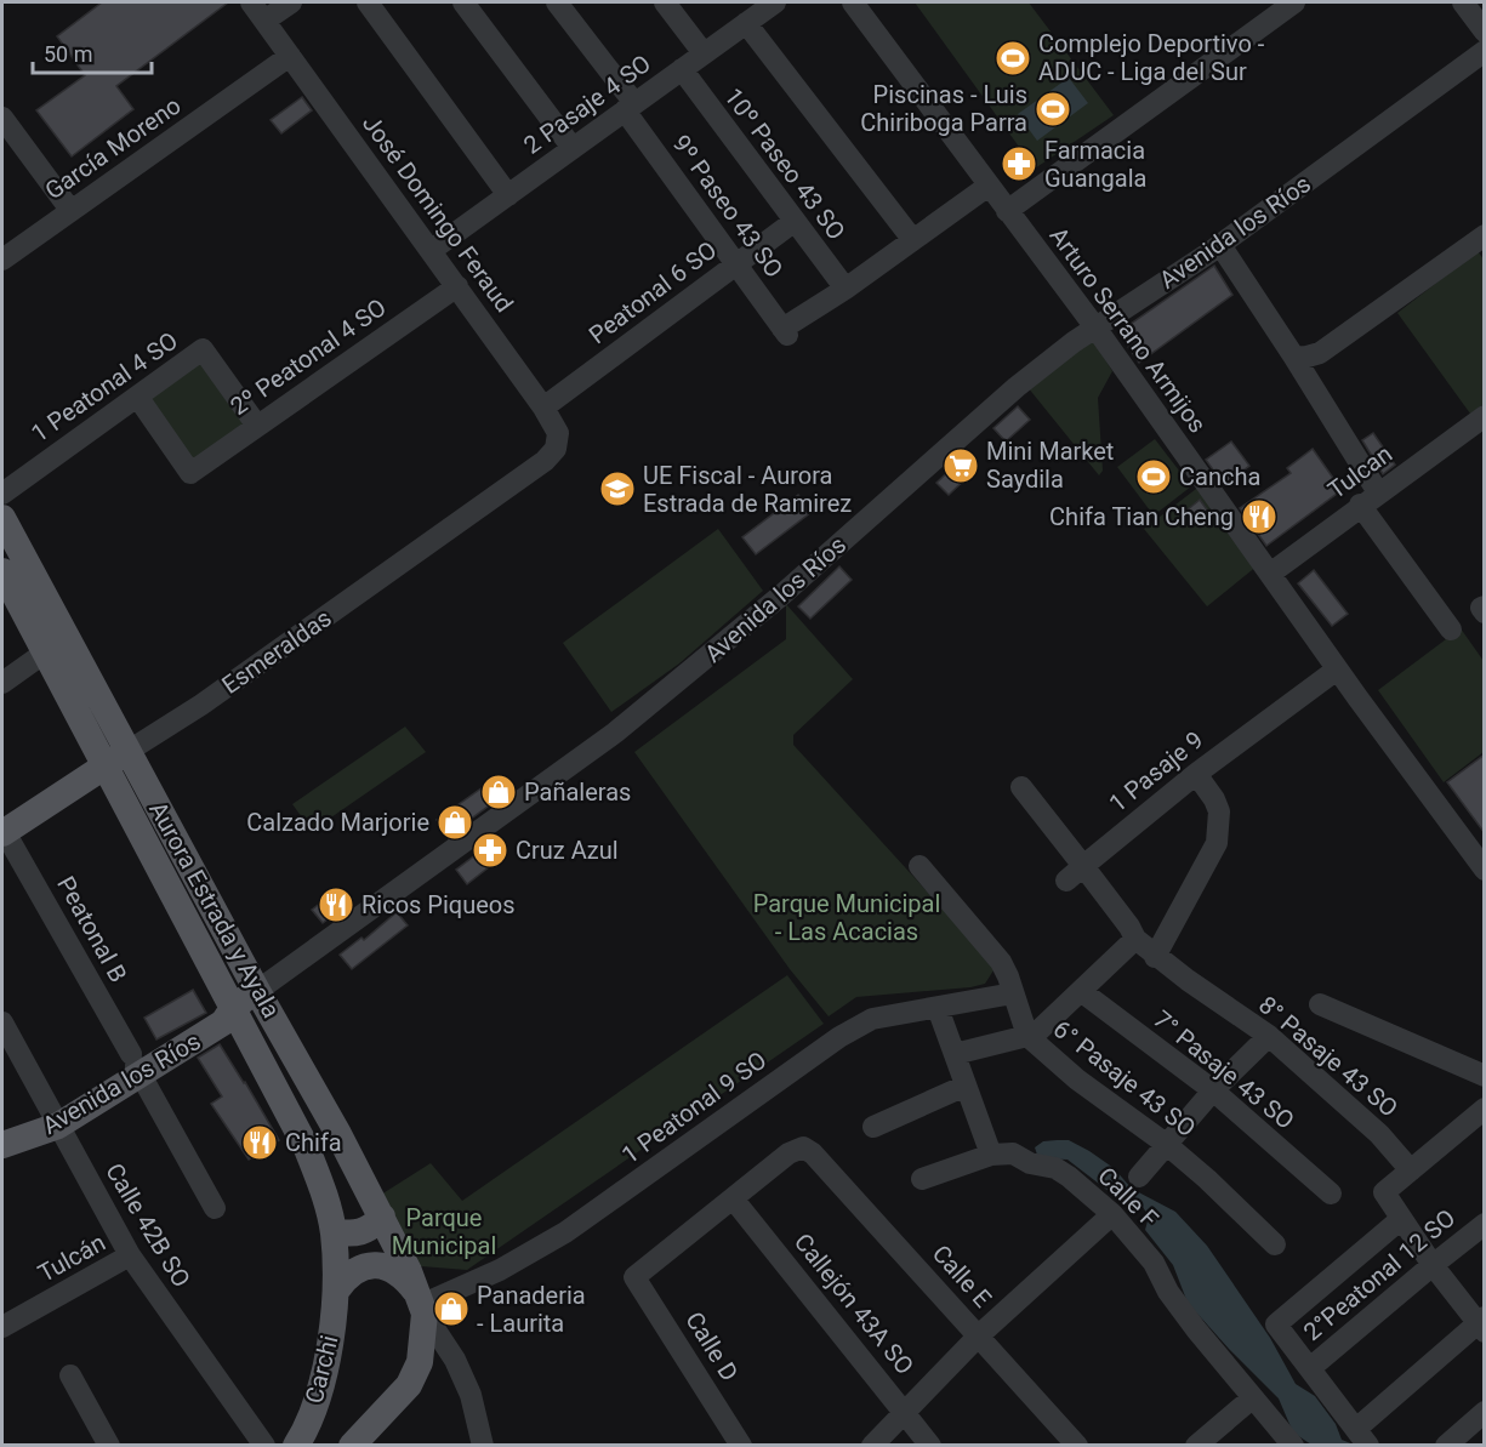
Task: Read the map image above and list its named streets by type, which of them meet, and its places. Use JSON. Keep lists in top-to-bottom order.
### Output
{
  "streets": {
    "main road": [
      "Avenida los Ríos",
      "Esmeraldas",
      "Aurora Estrada y Ayala",
      "Carchi"
    ],
    "street": [
      "2 Pasaje 4 SO",
      "García Moreno",
      "10º Paseo 43 SO",
      "9º Paseo 43 SO",
      "José Domingo Feraud",
      "Peatonal 6 SO",
      "Arturo Serrano Armijos",
      "2º Peatonal 4 SO",
      "1 Peatonal 4 SO",
      "Tulcan",
      "1 Pasaje 9",
      "Peatonal B",
      "8° Pasaje 43 SO",
      "7° Pasaje 43 SO",
      "6° Pasaje 43 SO",
      "1 Peatonal 9 SO",
      "Calle F",
      "Calle 42B SO",
      "Tulcán",
      "2°Peatonal 12 SO",
      "Calle E",
      "Callejón 43A SO",
      "Calle D"
    ]
  },
  "crossings": [
    ["2 Pasaje 4 SO", "10º Paseo 43 SO"],
    ["2 Pasaje 4 SO", "9º Paseo 43 SO"],
    ["2 Pasaje 4 SO", "José Domingo Feraud"],
    ["García Moreno", "José Domingo Feraud"],
    ["10º Paseo 43 SO", "9º Paseo 43 SO"],
    ["10º Paseo 43 SO", "Peatonal 6 SO"],
    ["9º Paseo 43 SO", "Peatonal 6 SO"],
    ["José Domingo Feraud", "Peatonal 6 SO"],
    ["José Domingo Feraud", "2º Peatonal 4 SO"],
    ["José Domingo Feraud", "Esmeraldas"],
    ["Avenida los Ríos", "Arturo Serrano Armijos"],
    ["Avenida los Ríos", "Aurora Estrada y Ayala"],
    ["Avenida los Ríos", "Peatonal B"],
    ["Avenida los Ríos", "Calle 42B SO"],
    ["Arturo Serrano Armijos", "Tulcan"],
    ["Arturo Serrano Armijos", "1 Pasaje 9"],
    ["2º Peatonal 4 SO", "1 Peatonal 4 SO"],
    ["Esmeraldas", "Aurora Estrada y Ayala"],
    ["Esmeraldas", "Peatonal B"],
    ["Aurora Estrada y Ayala", "1 Peatonal 9 SO"],
    ["Aurora Estrada y Ayala", "Carchi"],
    ["6° Pasaje 43 SO", "1 Peatonal 9 SO"],
    ["Calle 42B SO", "Tulcán"],
    ["Calle E", "Callejón 43A SO"],
    ["Calle E", "Calle D"],
    ["Callejón 43A SO", "Calle D"]
  ],
  "parks": ["Parque Municipal - Las Acacias", "Parque Municipal"],
  "places": {
    "sports": ["Complejo Deportivo - ADUC - Liga del Sur", "Piscinas - Luis Chiriboga Parra", "Cancha"],
    "pharmacy": ["Farmacia Guangala", "Cruz Azul"],
    "supermarket": ["Mini Market Saydila"],
    "school or university": ["UE Fiscal - Aurora Estrada de Ramirez"],
    "restaurant": ["Chifa Tian Cheng", "Ricos Piqueos", "Chifa"],
    "shop": ["Pañaleras", "Calzado Marjorie", "Panaderia - Laurita"]
  },
  "scale_bar": "50 m"
}
